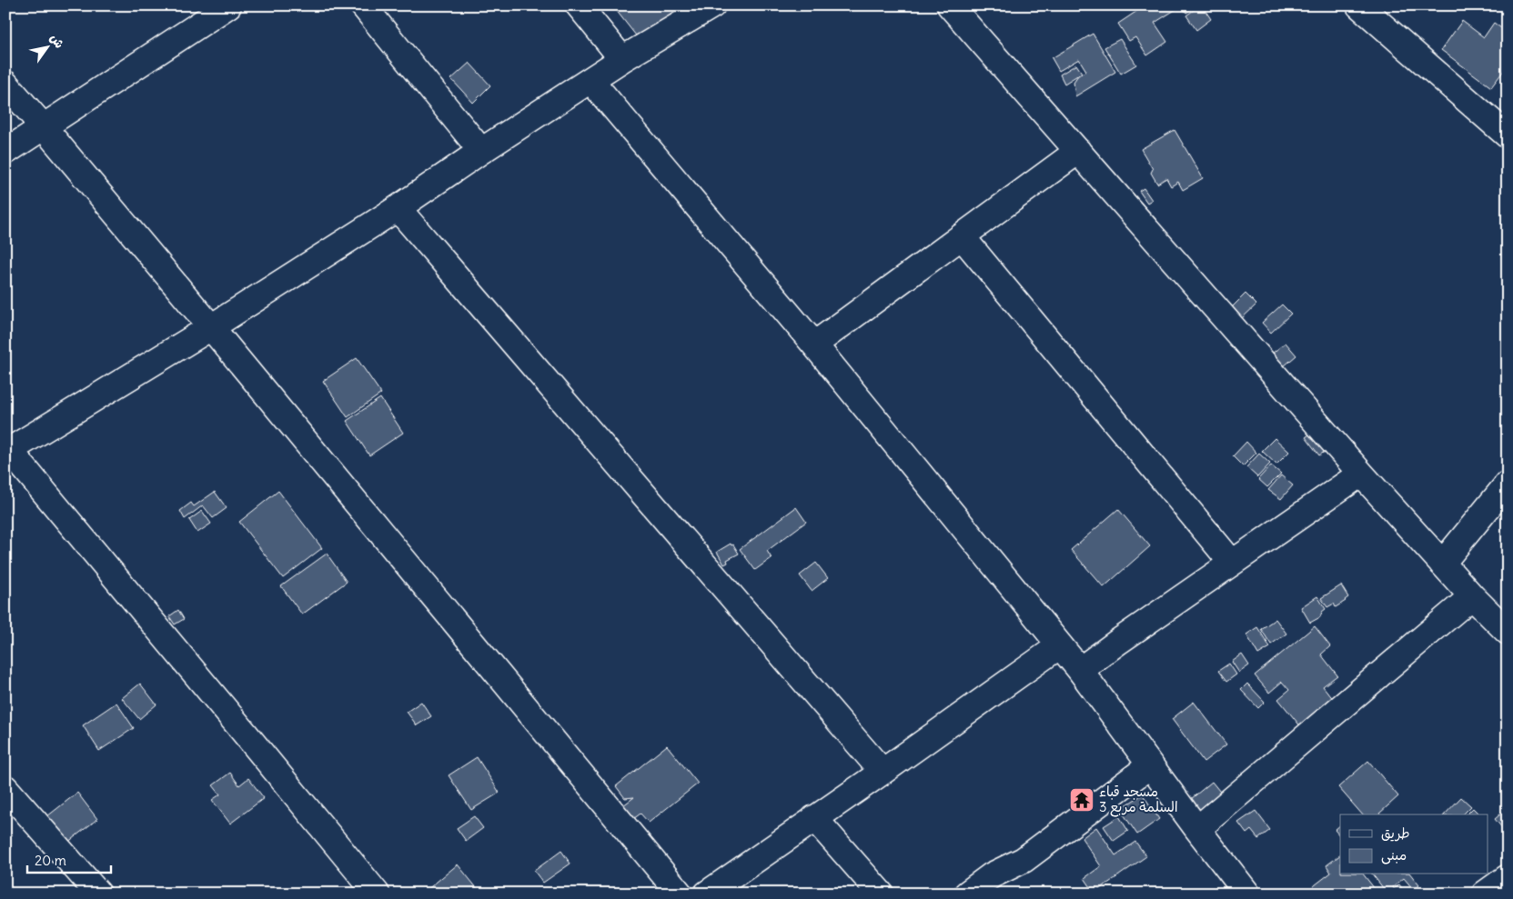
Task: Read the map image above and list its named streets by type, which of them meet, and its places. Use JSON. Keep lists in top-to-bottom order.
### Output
{
  "places": {
    "temple": ["مسجد قباء السلمة مربع 3"]
  },
  "legend": ["طريق", "مبنى"],
  "scale_bar": "20 m",
  "north": "top right"
}
